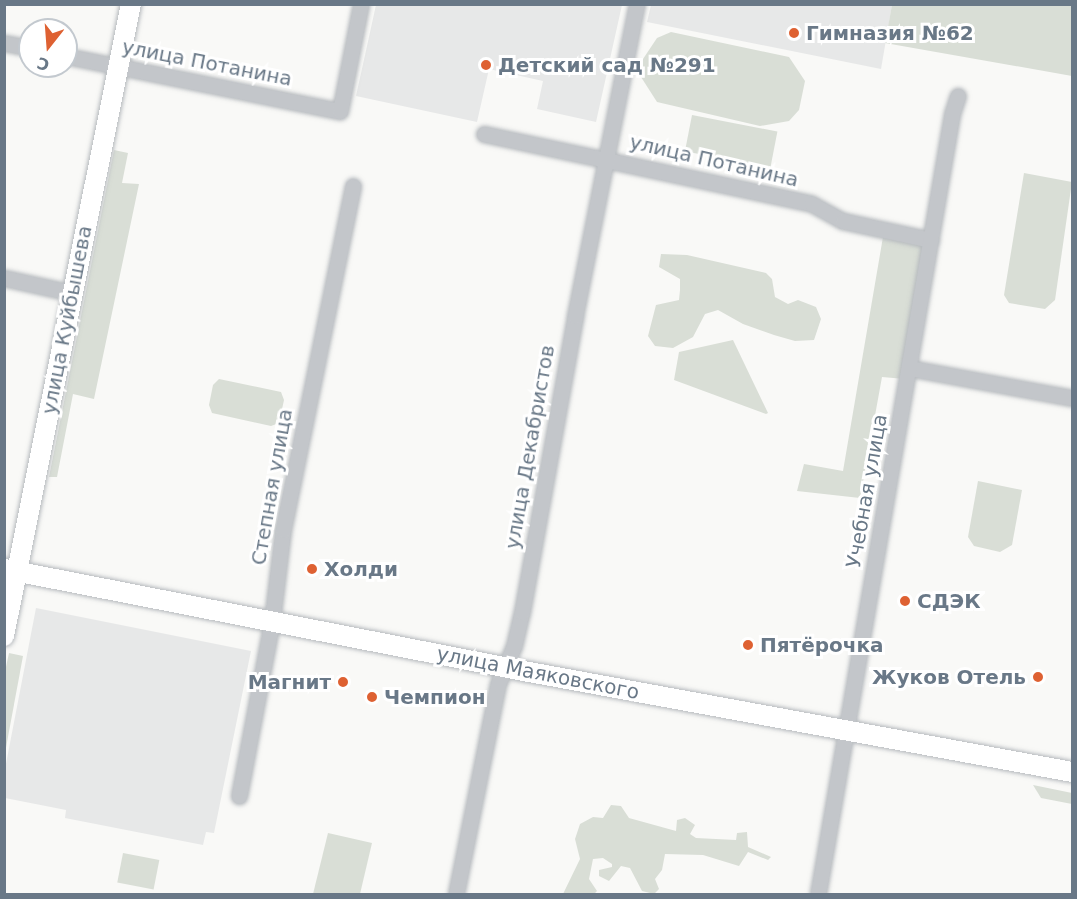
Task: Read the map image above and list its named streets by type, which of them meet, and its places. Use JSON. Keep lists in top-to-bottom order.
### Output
{
  "streets": {
    "main road": ["улица Куйбышева", "улица Маяковского"],
    "street": [
      "улица Потанина",
      "улица Декабристов",
      "Степная улица",
      "Учебная улица"
    ]
  },
  "crossings": [
    ["улица Потанина", "улица Куйбышева"],
    ["улица Потанина", "улица Декабристов"],
    ["улица Потанина", "Учебная улица"],
    ["улица Куйбышева", "улица Маяковского"],
    ["улица Декабристов", "улица Маяковского"],
    ["Степная улица", "улица Маяковского"],
    ["Учебная улица", "улица Маяковского"]
  ],
  "places": [
    "Гимназия №62",
    "Детский сад №291",
    "Холди",
    "СДЭК",
    "Пятёрочка",
    "Жуков Отель",
    "Магнит",
    "Чемпион"
  ],
  "north": "bottom"
}
